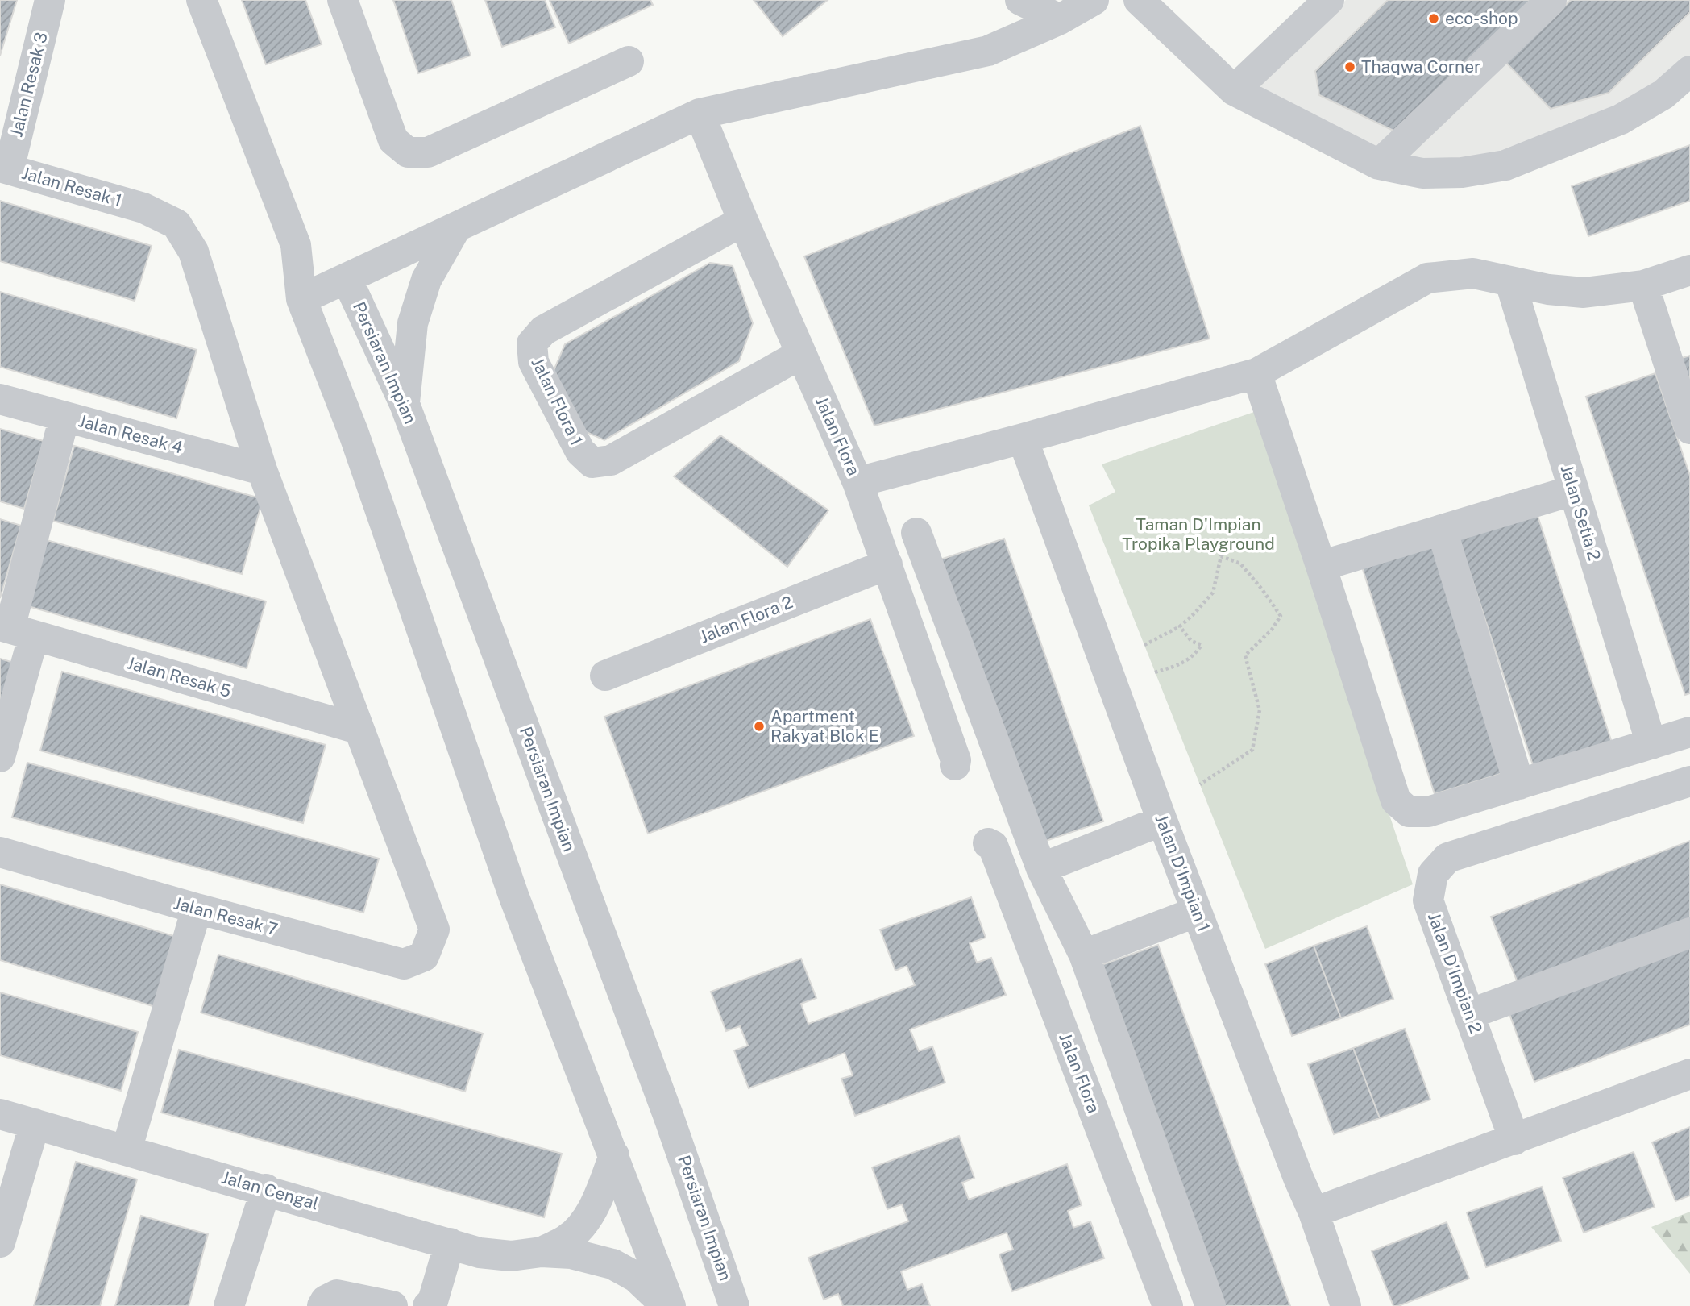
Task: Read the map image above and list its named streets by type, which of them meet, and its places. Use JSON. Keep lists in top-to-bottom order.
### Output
{
  "streets": {
    "street": [
      "Jalan Resak 3",
      "Jalan Resak 1",
      "Persiaran Impian",
      "Jalan Flora 1",
      "Jalan Resak 4",
      "Jalan Flora",
      "Jalan Setia 2",
      "Jalan Flora 2",
      "Jalan Resak 5",
      "Jalan D'Impian 1",
      "Jalan Resak 7",
      "Jalan D'Impian 2",
      "Jalan Cengal"
    ]
  },
  "crossings": [
    ["Jalan Resak 3", "Jalan Resak 1"],
    ["Jalan Resak 1", "Jalan Resak 4"],
    ["Jalan Resak 1", "Jalan Resak 5"],
    ["Jalan Resak 1", "Jalan Resak 7"],
    ["Jalan Flora 1", "Jalan Flora"],
    ["Jalan Flora", "Jalan Flora 2"]
  ],
  "parks": ["Taman D'Impian Tropika Playground"],
  "places": ["eco-shop", "Thaqwa Corner", "Apartment Rakyat Blok E"]
}
